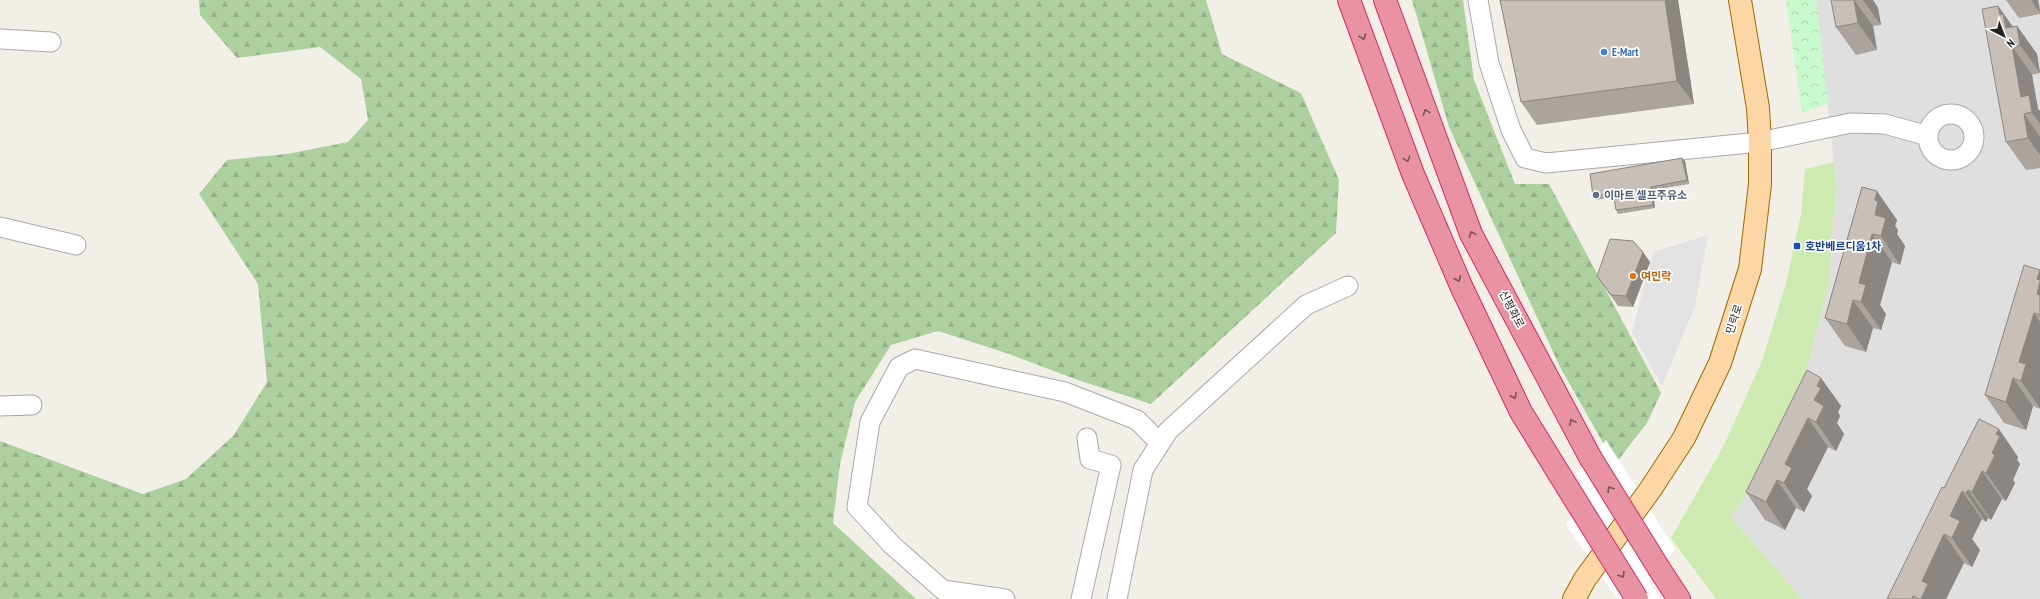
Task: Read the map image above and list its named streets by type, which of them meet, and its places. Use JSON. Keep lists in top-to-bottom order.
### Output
{
  "streets": {
    "highway": ["신평화로"],
    "main road": ["민락로"]
  },
  "places": {
    "other": ["E-Mart", "이마트 셀프주유소", "여민락"],
    "transit": ["호반베르디움1차"]
  },
  "north": "bottom right"
}
